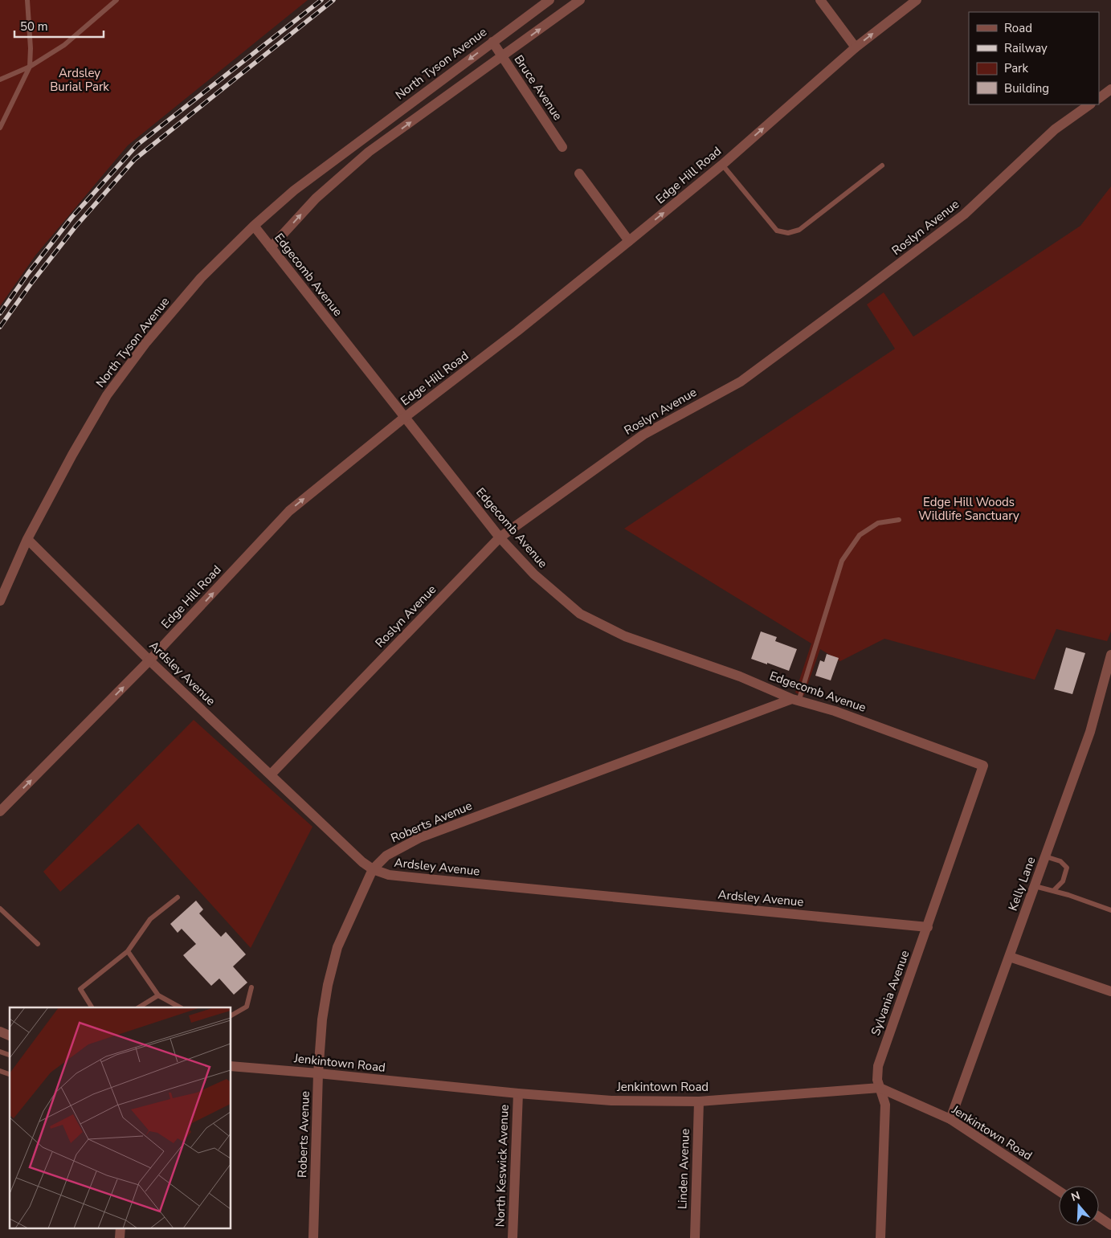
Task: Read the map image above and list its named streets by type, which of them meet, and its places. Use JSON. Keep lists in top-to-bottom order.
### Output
{
  "streets": {
    "street": [
      "North Tyson Avenue",
      "Bruce Avenue",
      "Edge Hill Road",
      "Roslyn Avenue",
      "Edgecomb Avenue",
      "Ardsley Avenue",
      "Roberts Avenue",
      "Kelly Lane",
      "Sylvania Avenue",
      "Jenkintown Road",
      "North Keswick Avenue",
      "Linden Avenue"
    ]
  },
  "crossings": [
    ["North Tyson Avenue", "Bruce Avenue"],
    ["North Tyson Avenue", "Edgecomb Avenue"],
    ["North Tyson Avenue", "Ardsley Avenue"],
    ["Edge Hill Road", "Edgecomb Avenue"],
    ["Edge Hill Road", "Ardsley Avenue"],
    ["Roslyn Avenue", "Edgecomb Avenue"],
    ["Roslyn Avenue", "Ardsley Avenue"],
    ["Edgecomb Avenue", "Roberts Avenue"],
    ["Edgecomb Avenue", "Sylvania Avenue"],
    ["Ardsley Avenue", "Roberts Avenue"],
    ["Ardsley Avenue", "Sylvania Avenue"],
    ["Roberts Avenue", "Jenkintown Road"],
    ["Kelly Lane", "Jenkintown Road"],
    ["Sylvania Avenue", "Jenkintown Road"],
    ["Jenkintown Road", "North Keswick Avenue"],
    ["Jenkintown Road", "Linden Avenue"]
  ],
  "one_way": ["Edge Hill Road"],
  "parks": ["Ardsley Burial Park", "Edge Hill Woods Wildlife Sanctuary"],
  "legend": [
    "Road",
    "Railway",
    "Park",
    "Building"
  ],
  "scale_bar": "50 m",
  "north": "top"
}
